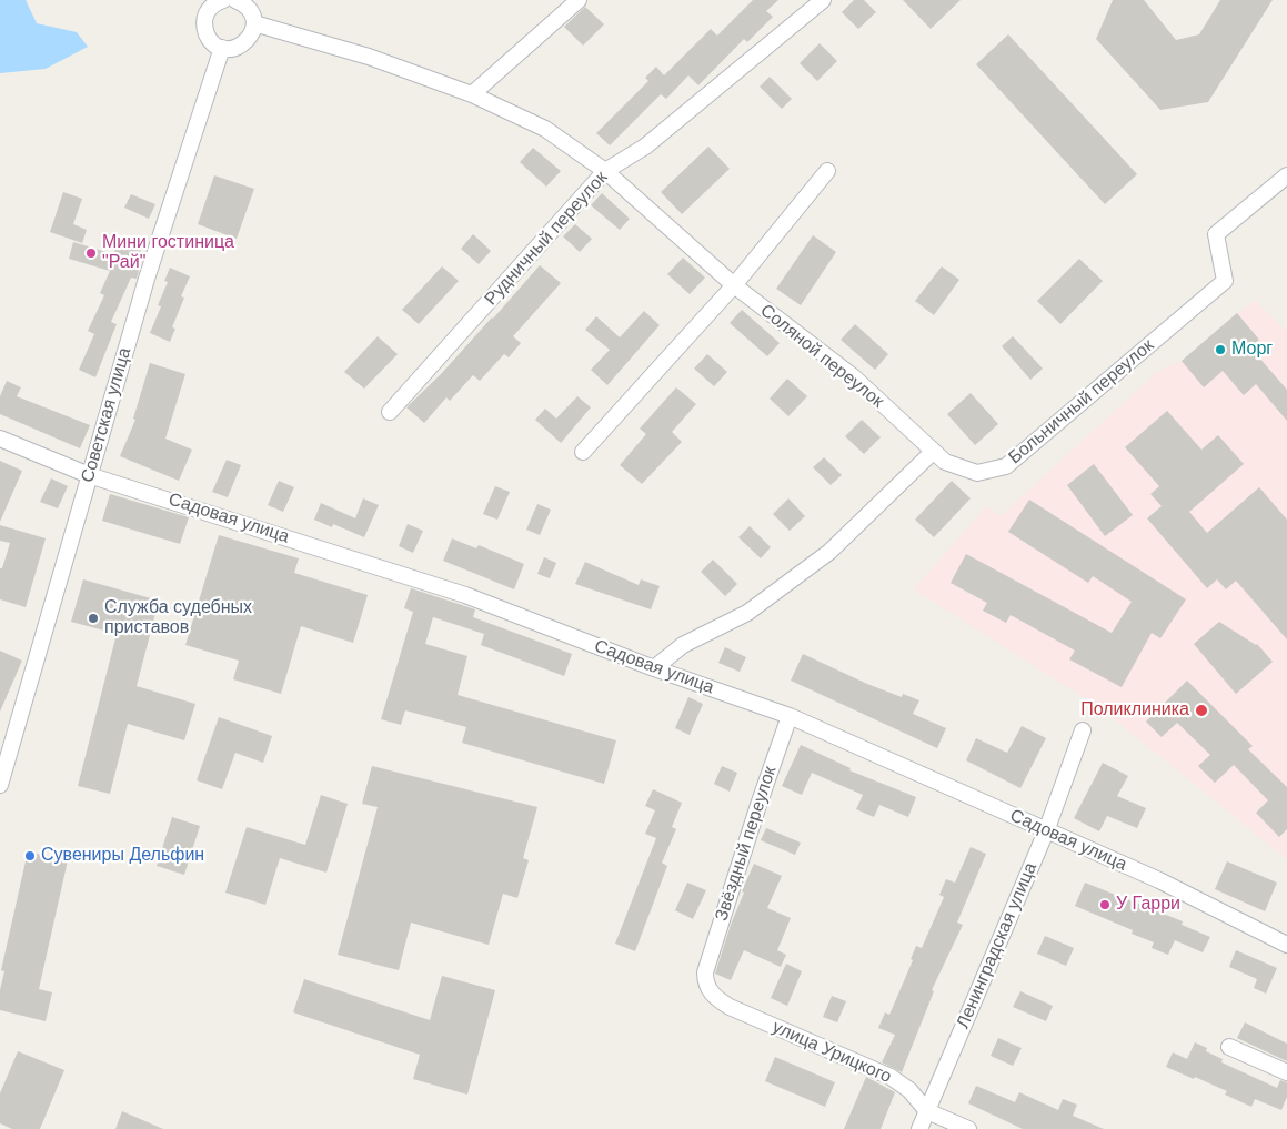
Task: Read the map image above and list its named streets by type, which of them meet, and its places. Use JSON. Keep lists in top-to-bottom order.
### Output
{
  "streets": {
    "street": [
      "Рудничный переулок",
      "Соляной переулок",
      "Больничный переулок",
      "Советская улица",
      "Садовая улица",
      "Звёздный переулок",
      "Ленинградская улица",
      "улица Урицкого"
    ]
  },
  "crossings": [
    ["Рудничный переулок", "Соляной переулок"],
    ["Соляной переулок", "Больничный переулок"],
    ["Советская улица", "Садовая улица"],
    ["Садовая улица", "Звёздный переулок"],
    ["Садовая улица", "Ленинградская улица"],
    ["Звёздный переулок", "улица Урицкого"],
    ["Ленинградская улица", "улица Урицкого"]
  ],
  "places": [
    "Мини гостиница \"Рай\"",
    "Морг",
    "Служба судебных приставов",
    "Поликлиника",
    "Сувениры Дельфин",
    "У Гарри"
  ]
}
